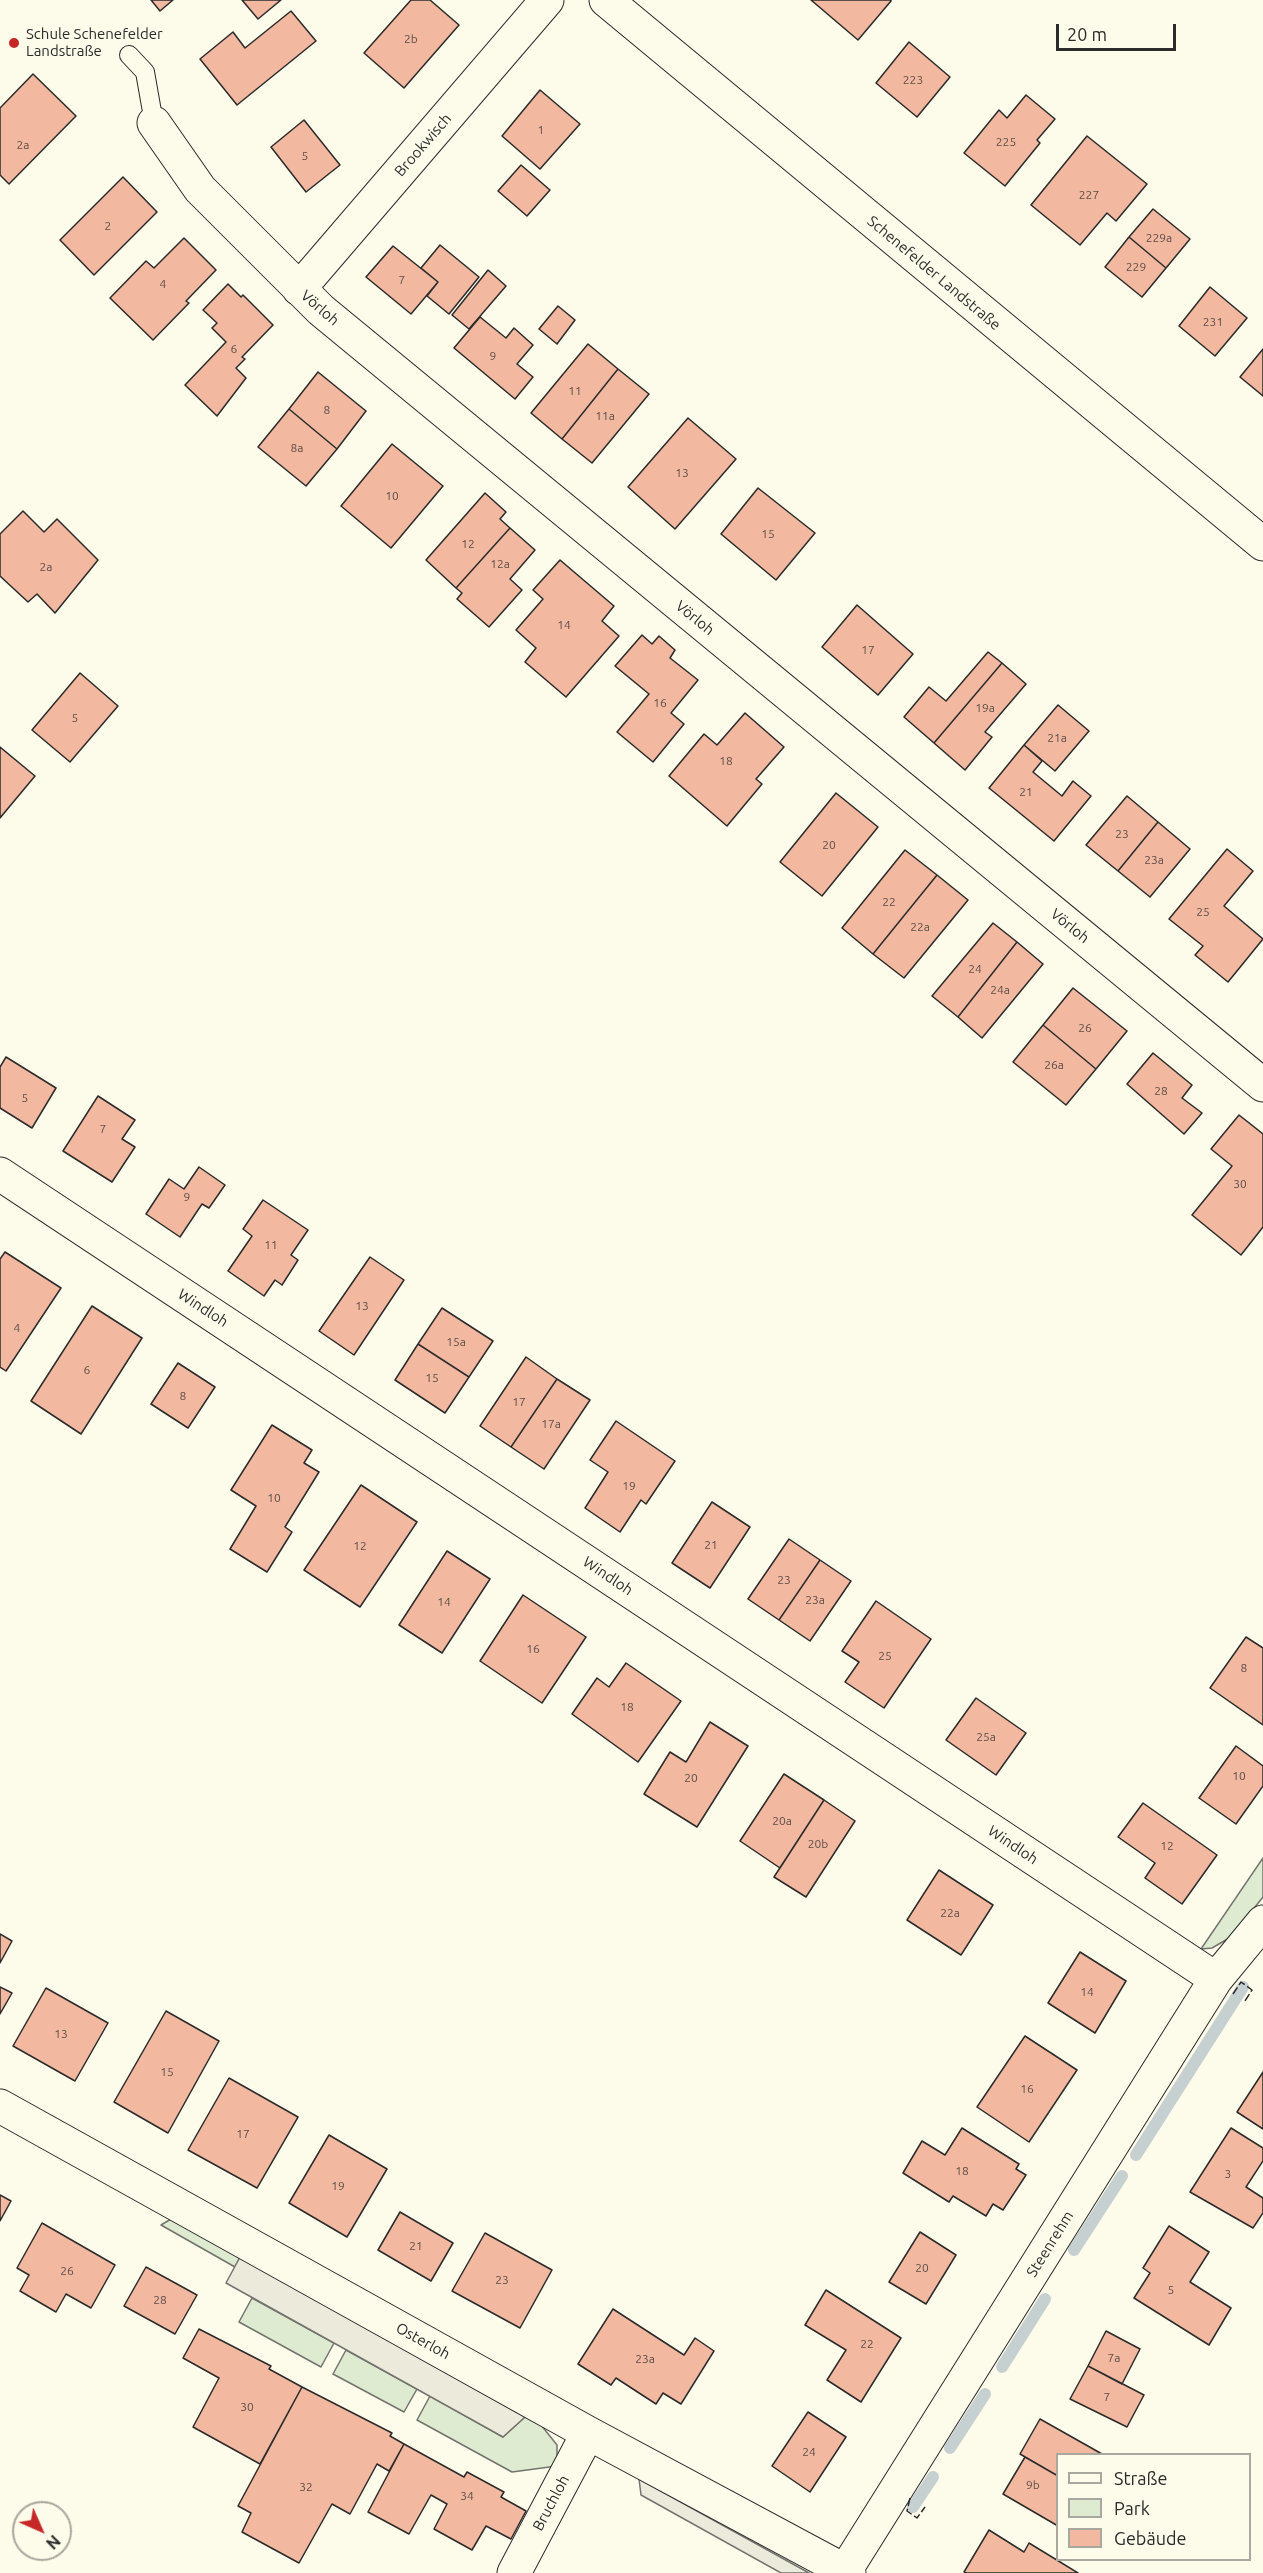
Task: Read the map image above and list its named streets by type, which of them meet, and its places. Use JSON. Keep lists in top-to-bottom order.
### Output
{
  "streets": {
    "street": [
      "Brookwisch",
      "Schenefelder Landstraße",
      "Vörloh",
      "Windloh",
      "Steenrehm",
      "Osterloh",
      "Bruchloh"
    ]
  },
  "crossings": [
    ["Brookwisch", "Vörloh"],
    ["Windloh", "Steenrehm"],
    ["Steenrehm", "Osterloh"],
    ["Osterloh", "Bruchloh"]
  ],
  "places": ["Schule Schenefelder Landstraße"],
  "house_numbers": [
    "2b",
    "223",
    "1",
    "225",
    "2a",
    "5",
    "227",
    "2",
    "229a",
    "229",
    "7",
    "4",
    "231",
    "6",
    "9",
    "11",
    "8",
    "11a",
    "8a",
    "13",
    "10",
    "15",
    "12",
    "12a",
    "2a",
    "14",
    "17",
    "16",
    "19a",
    "5",
    "21a",
    "18",
    "21",
    "23",
    "20",
    "23a",
    "22",
    "25",
    "22a",
    "24",
    "24a",
    "26",
    "26a",
    "28",
    "5",
    "7",
    "30",
    "9",
    "11",
    "13",
    "4",
    "15a",
    "6",
    "15",
    "8",
    "17",
    "17a",
    "19",
    "10",
    "21",
    "12",
    "23",
    "23a",
    "14",
    "16",
    "25",
    "8",
    "18",
    "25a",
    "10",
    "20",
    "20a",
    "20b",
    "12",
    "22a",
    "14",
    "13",
    "15",
    "16",
    "17",
    "18",
    "3",
    "19",
    "21",
    "20",
    "26",
    "23",
    "5",
    "28",
    "22",
    "7a",
    "23a",
    "7",
    "30",
    "24",
    "9b",
    "32",
    "34"
  ],
  "legend": ["Straße", "Park", "Gebäude"],
  "scale_bar": "20 m",
  "north": "bottom right"
}
